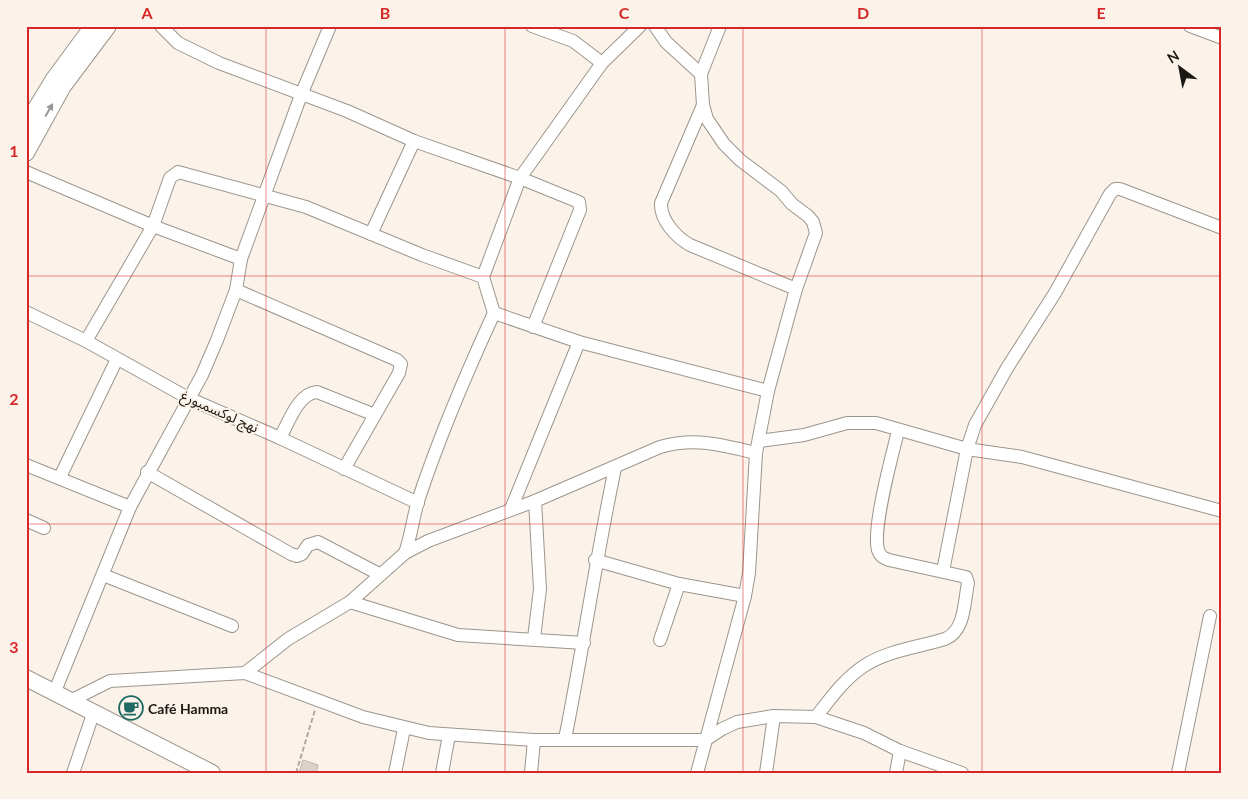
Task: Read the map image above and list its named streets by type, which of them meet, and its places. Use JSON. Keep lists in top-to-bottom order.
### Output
{
  "streets": {
    "street": ["نهج لوكسمبورغ"]
  },
  "places": {
    "cafe": ["Café Hamma"]
  },
  "north": "top left",
  "grid": {
    "columns": [
      "A",
      "B",
      "C",
      "D",
      "E"
    ],
    "rows": ["1", "2", "3"]
  }
}
